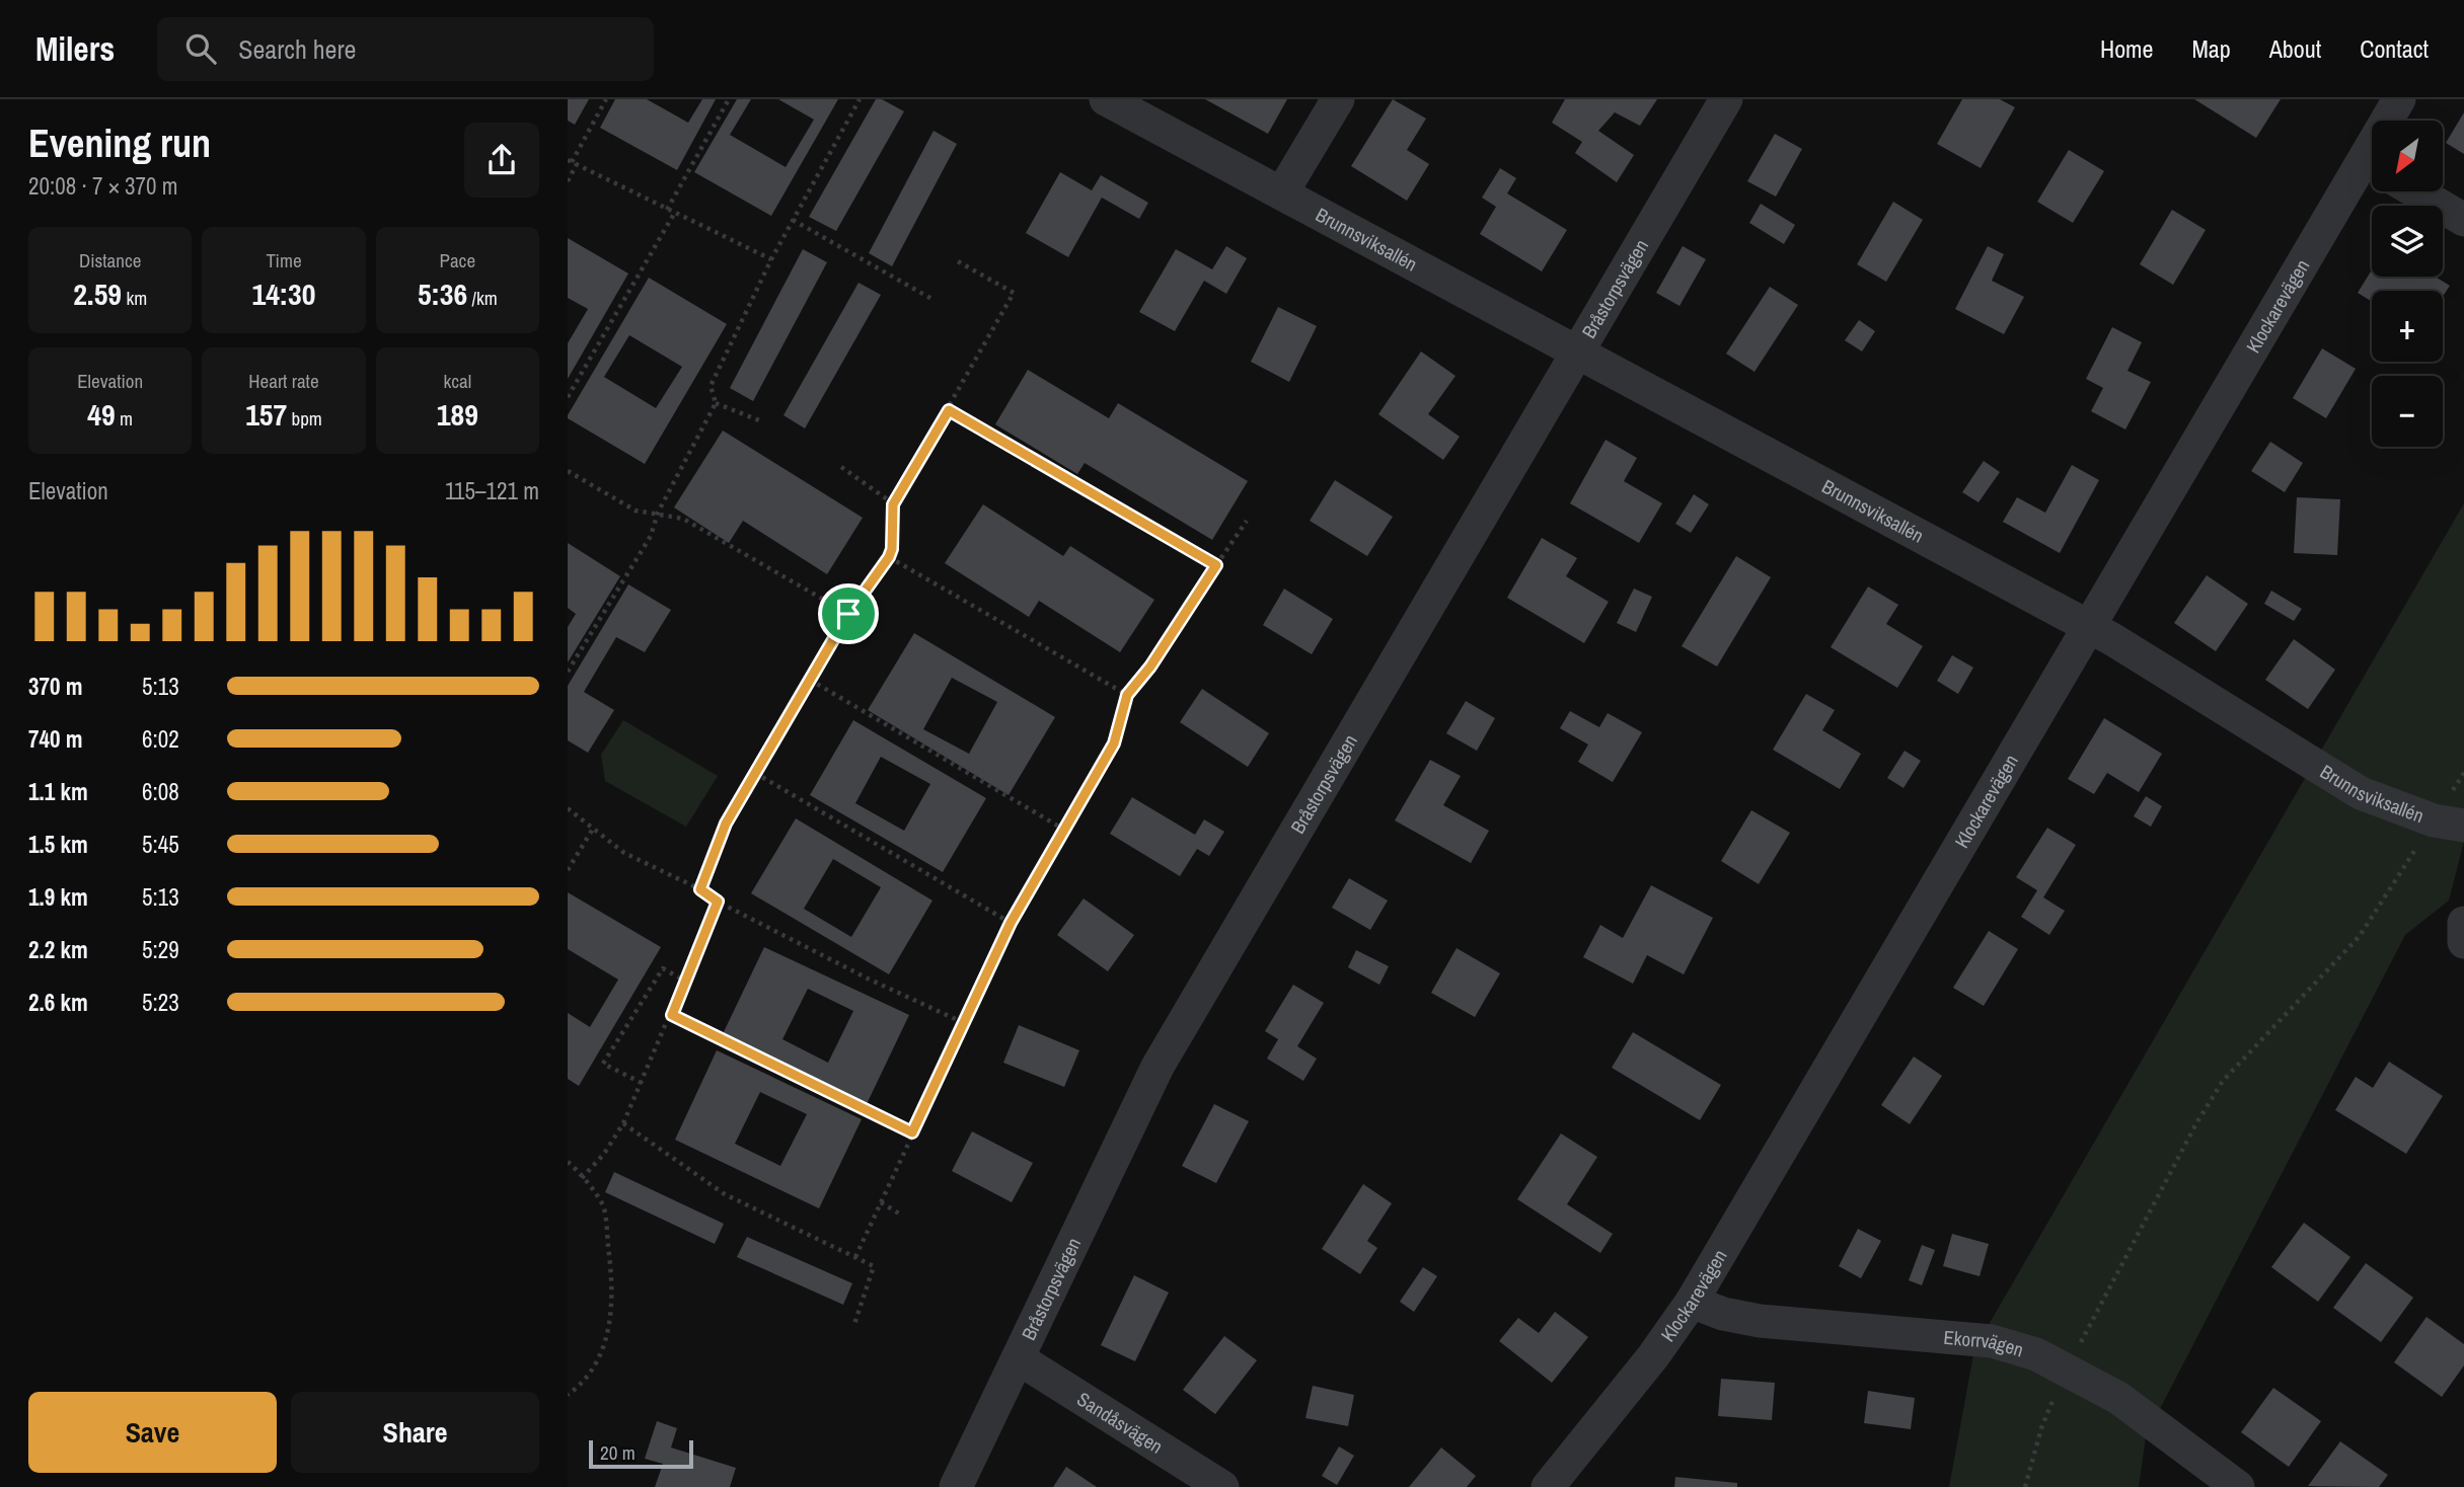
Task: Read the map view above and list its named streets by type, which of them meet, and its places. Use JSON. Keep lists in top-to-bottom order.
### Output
{
  "streets": {
    "street": [
      "Brunnsviksallén",
      "Bråstorpsvägen",
      "Klockarevägen",
      "Ekorrvägen",
      "Sandåsvägen"
    ]
  },
  "crossings": [
    ["Brunnsviksallén", "Bråstorpsvägen"],
    ["Brunnsviksallén", "Klockarevägen"],
    ["Bråstorpsvägen", "Sandåsvägen"],
    ["Klockarevägen", "Ekorrvägen"]
  ],
  "scale_bar": "20 m",
  "north": "bottom left",
  "page": {
    "header": "Milers",
    "search": "Search here",
    "nav": [
      "Home",
      "Map",
      "About",
      "Contact"
    ],
    "heading": ["Evening run", "20:08 · 7 × 370 m"],
    "map_buttons": ["+", "−"],
    "stats": [
      ["Distance", "2.59 km"],
      ["Time", "14:30"],
      ["Pace", "5:36 /km"],
      ["Elevation", "49 m"],
      ["Heart rate", "157 bpm"],
      ["kcal", "189"]
    ],
    "chart": ["Elevation", "115–121 m"],
    "list": [
      {
        "name": "370 m",
        "note": "5:13"
      },
      {
        "name": "740 m",
        "note": "6:02"
      },
      {
        "name": "1.1 km",
        "note": "6:08"
      },
      {
        "name": "1.5 km",
        "note": "5:45"
      },
      {
        "name": "1.9 km",
        "note": "5:13"
      },
      {
        "name": "2.2 km",
        "note": "5:29"
      },
      {
        "name": "2.6 km",
        "note": "5:23"
      }
    ],
    "buttons": ["Save", "Share"],
    "scale": "20 m"
  }
}
